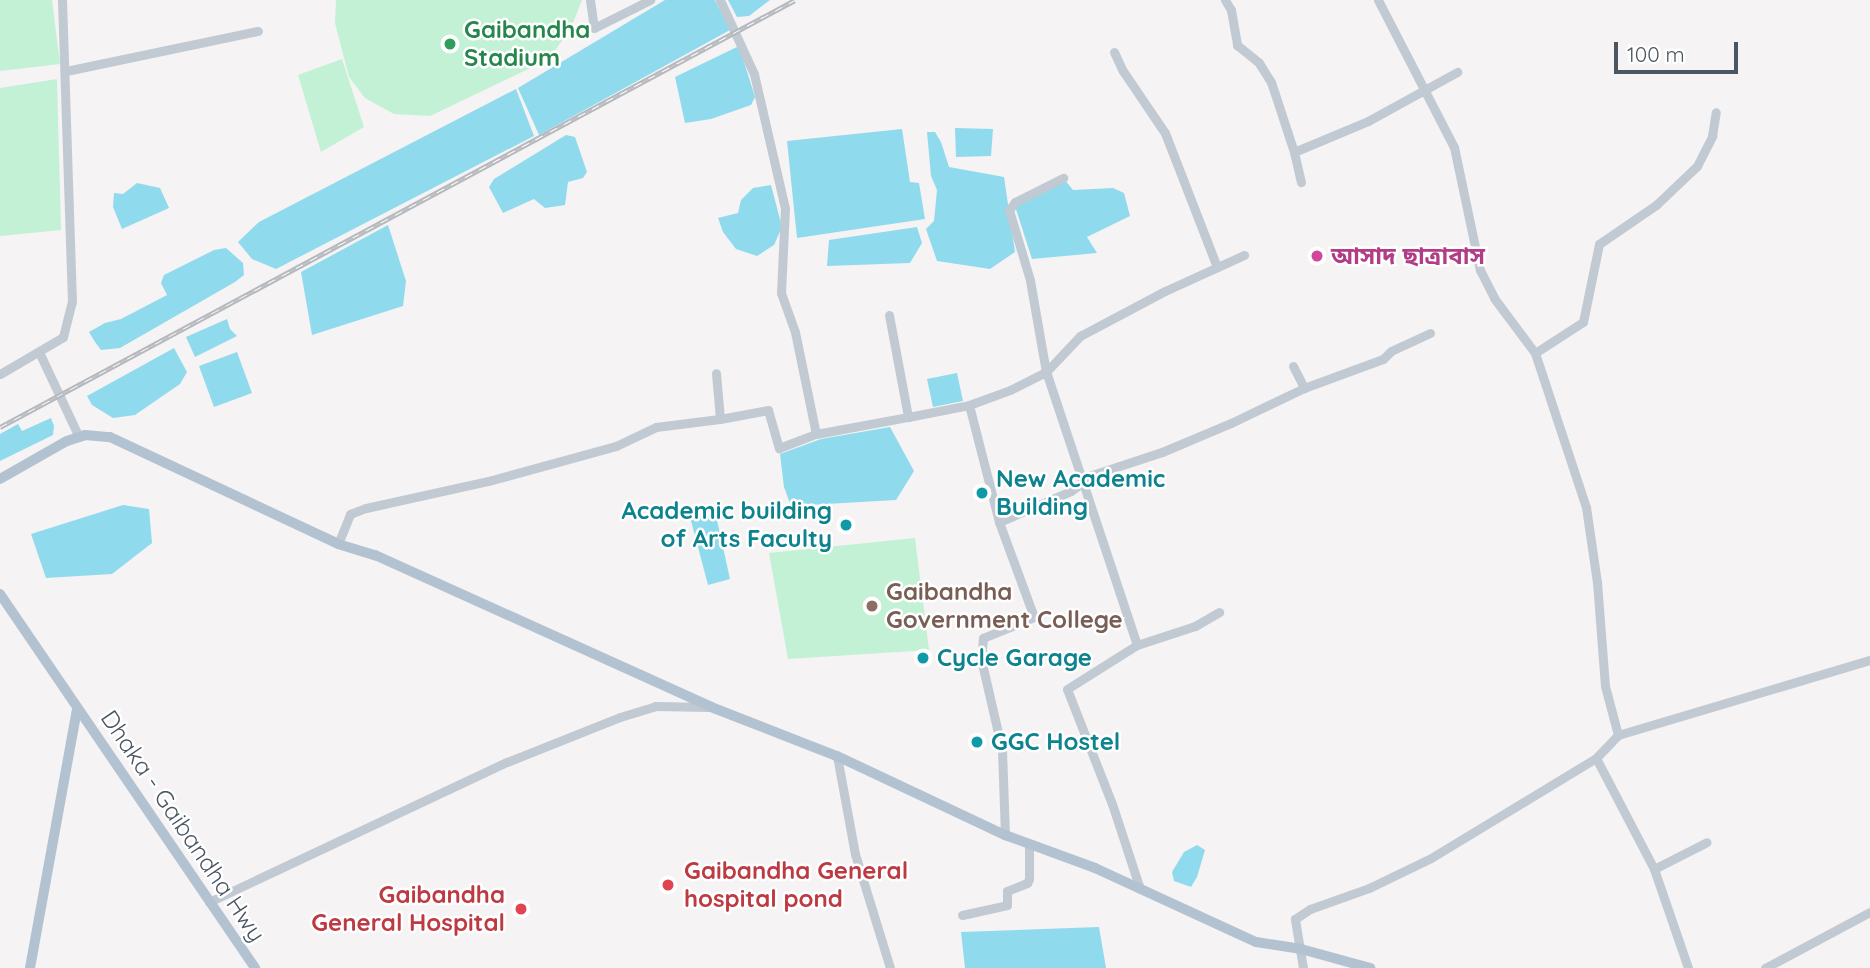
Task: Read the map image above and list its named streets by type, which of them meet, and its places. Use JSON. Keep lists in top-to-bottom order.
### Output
{
  "streets": {
    "main road": ["Dhaka - Gaibandha Hwy"]
  },
  "places": [
    "Gaibandha Stadium",
    "আসাদ ছাত্রাবাস",
    "New Academic Building",
    "Academic building of Arts Faculty",
    "Gaibandha Government College",
    "Cycle Garage",
    "GGC Hostel",
    "Gaibandha General hospital pond",
    "Gaibandha General Hospital"
  ],
  "scale_bar": "100 m"
}
